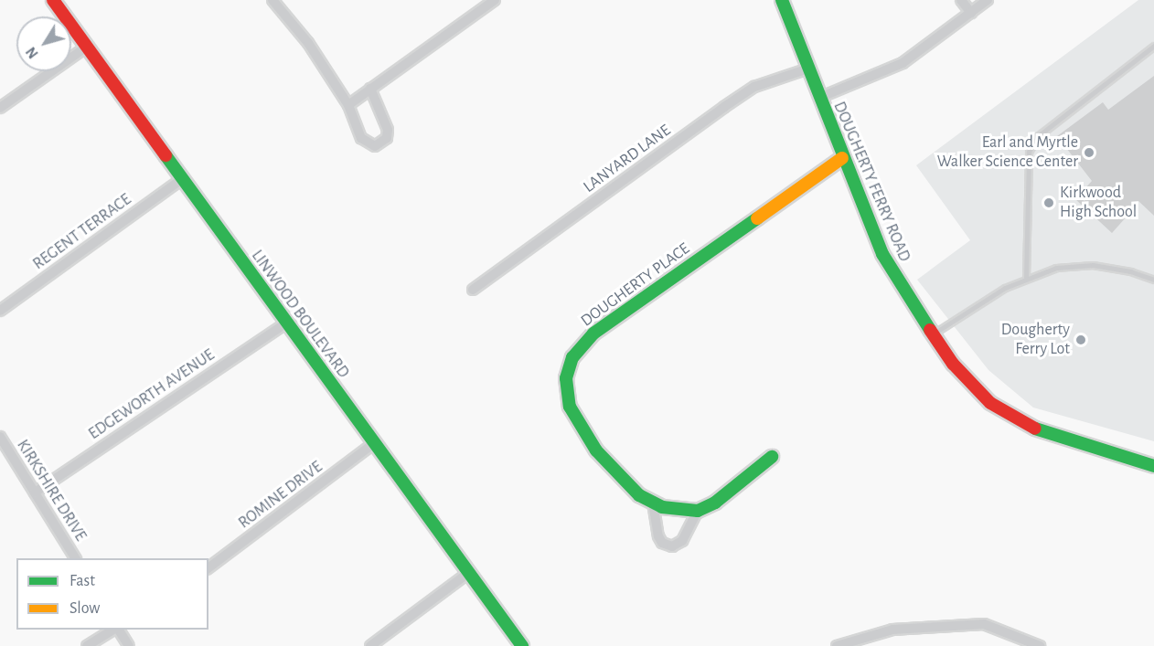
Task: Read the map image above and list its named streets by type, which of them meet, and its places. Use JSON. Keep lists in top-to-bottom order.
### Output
{
  "streets": {
    "street": [
      "LANYARD LANE",
      "DOUGHERTY FERRY ROAD",
      "REGENT TERRACE",
      "DOUGHERTY PLACE",
      "LINWOOD BOULEVARD",
      "EDGEWORTH AVENUE",
      "KIRKSHIRE DRIVE",
      "ROMINE DRIVE"
    ]
  },
  "crossings": [
    ["LANYARD LANE", "DOUGHERTY FERRY ROAD"],
    ["DOUGHERTY FERRY ROAD", "DOUGHERTY PLACE"],
    ["REGENT TERRACE", "LINWOOD BOULEVARD"],
    ["LINWOOD BOULEVARD", "EDGEWORTH AVENUE"],
    ["LINWOOD BOULEVARD", "ROMINE DRIVE"],
    ["EDGEWORTH AVENUE", "KIRKSHIRE DRIVE"]
  ],
  "places": ["Earl and Myrtle Walker Science Center", "Kirkwood High School", "Dougherty Ferry Lot"],
  "legend": ["Fast", "Slow"],
  "north": "bottom left"
}
